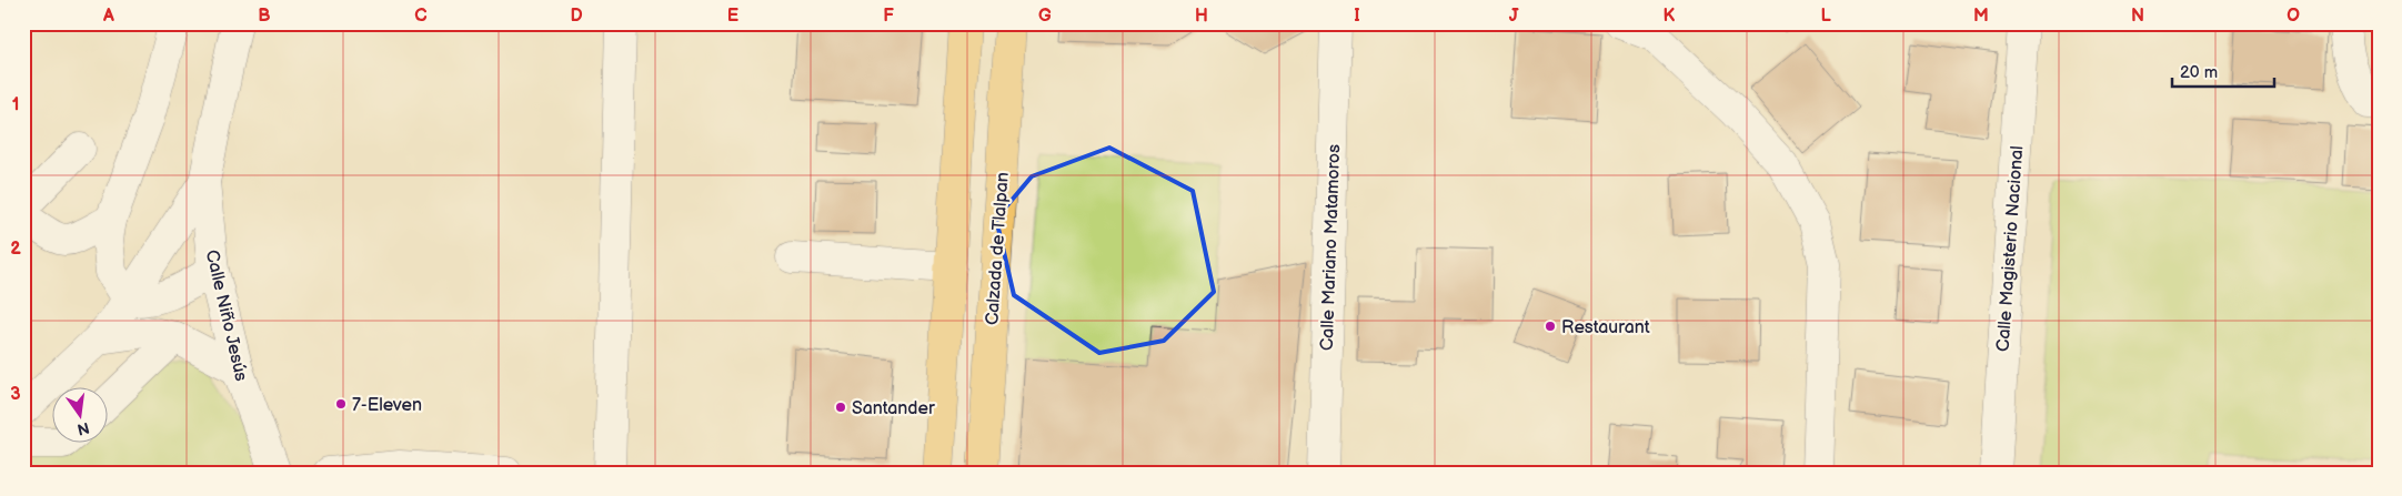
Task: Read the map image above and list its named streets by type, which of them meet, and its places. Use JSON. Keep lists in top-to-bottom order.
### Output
{
  "streets": {
    "main road": ["Calzada de Tlalpan"],
    "street": ["Calle Mariano Matamoros", "Calle Magisterio Nacional", "Calle Niño Jesús"]
  },
  "places": ["Restaurant", "7-Eleven", "Santander"],
  "scale_bar": "20 m",
  "north": "bottom",
  "grid": {
    "columns": [
      "A",
      "B",
      "C",
      "D",
      "E",
      "F",
      "G",
      "H",
      "I",
      "J",
      "K",
      "L",
      "M",
      "N",
      "O"
    ],
    "rows": ["1", "2", "3"]
  }
}
